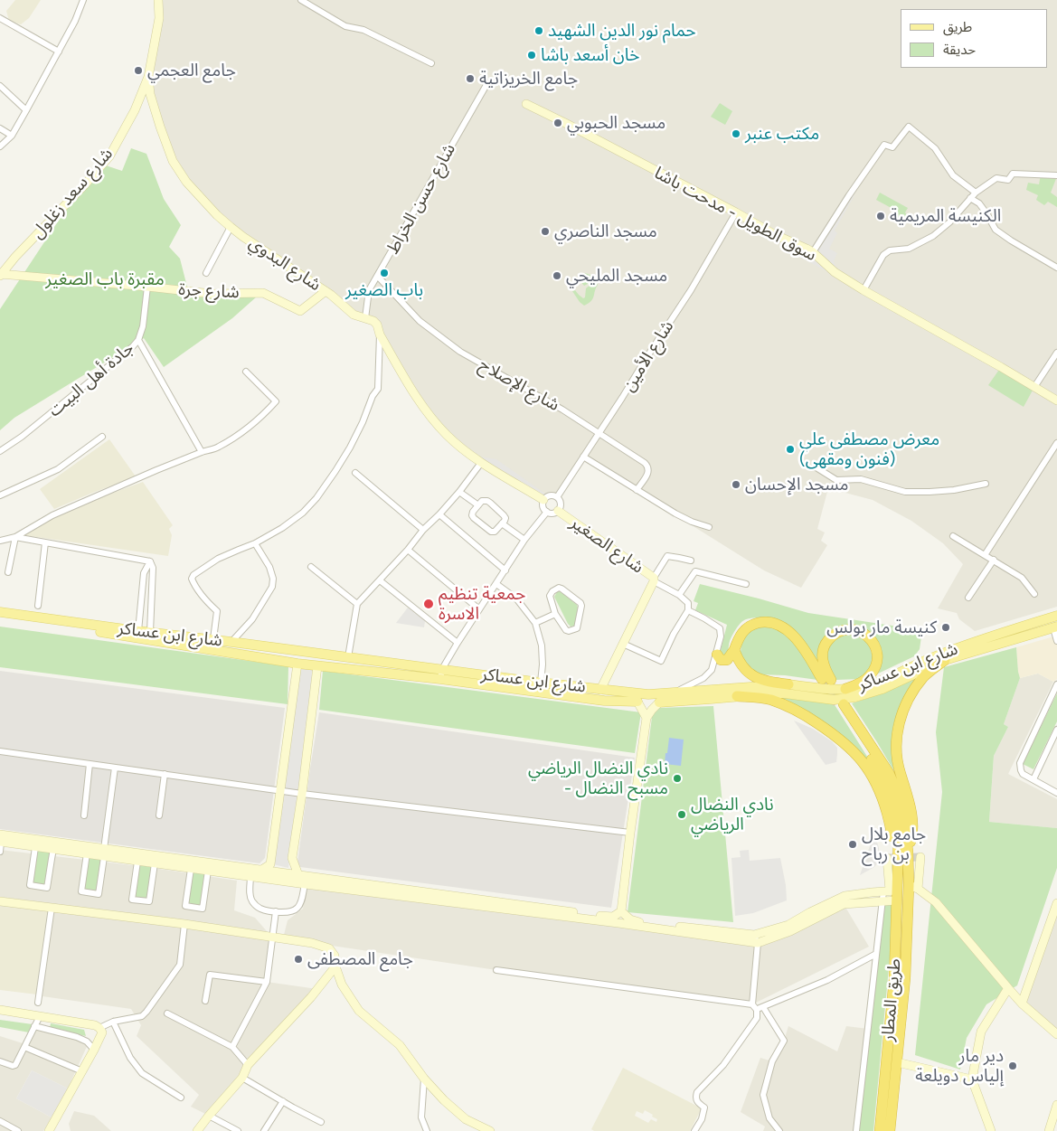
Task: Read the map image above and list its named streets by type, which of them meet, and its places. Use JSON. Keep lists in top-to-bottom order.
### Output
{
  "streets": {
    "highway": ["طريق المطار"],
    "main road": [
      "شارع سعد زغلول",
      "سوق الطويل - مدحت باشا",
      "شارع البدوي",
      "شارع جرة",
      "شارع الصغير",
      "شارع ابن عساكر"
    ],
    "street": [
      "شارع حسن الخراط",
      "شارع الأمين",
      "جادة أهل البيت",
      "شارع الإصلاح"
    ]
  },
  "crossings": [
    ["شارع سعد زغلول", "شارع البدوي"],
    ["شارع سعد زغلول", "شارع جرة"],
    ["شارع حسن الخراط", "شارع البدوي"],
    ["شارع حسن الخراط", "شارع الإصلاح"],
    ["سوق الطويل - مدحت باشا", "شارع الأمين"],
    ["شارع البدوي", "شارع جرة"],
    ["شارع جرة", "جادة أهل البيت"],
    ["شارع الأمين", "شارع الإصلاح"],
    ["شارع الأمين", "شارع الصغير"]
  ],
  "parks": ["مقبرة باب الصغير"],
  "places": [
    "حمام نور الدين الشهيد",
    "خان أسعد باشا",
    "جامع العجمي",
    "جامع الخريزاتية",
    "مسجد الحبوبي",
    "مكتب عنبر",
    "الكنيسة المريمية",
    "مسجد الناصري",
    "باب الصغير",
    "مسجد المليحي",
    "معرض مصطفى علي (فنون ومقهى)",
    "مسجد الإحسان",
    "جمعية تنظيم الاسرة",
    "كنيسة مار بولس",
    "نادي النضال الرياضي - مسبح النضال",
    "نادي النضال الرياضي",
    "جامع بلال بن رباح",
    "جامع المصطفى",
    "دير مار إلياس دويلعة"
  ],
  "legend": ["طريق", "حديقة"]
}
